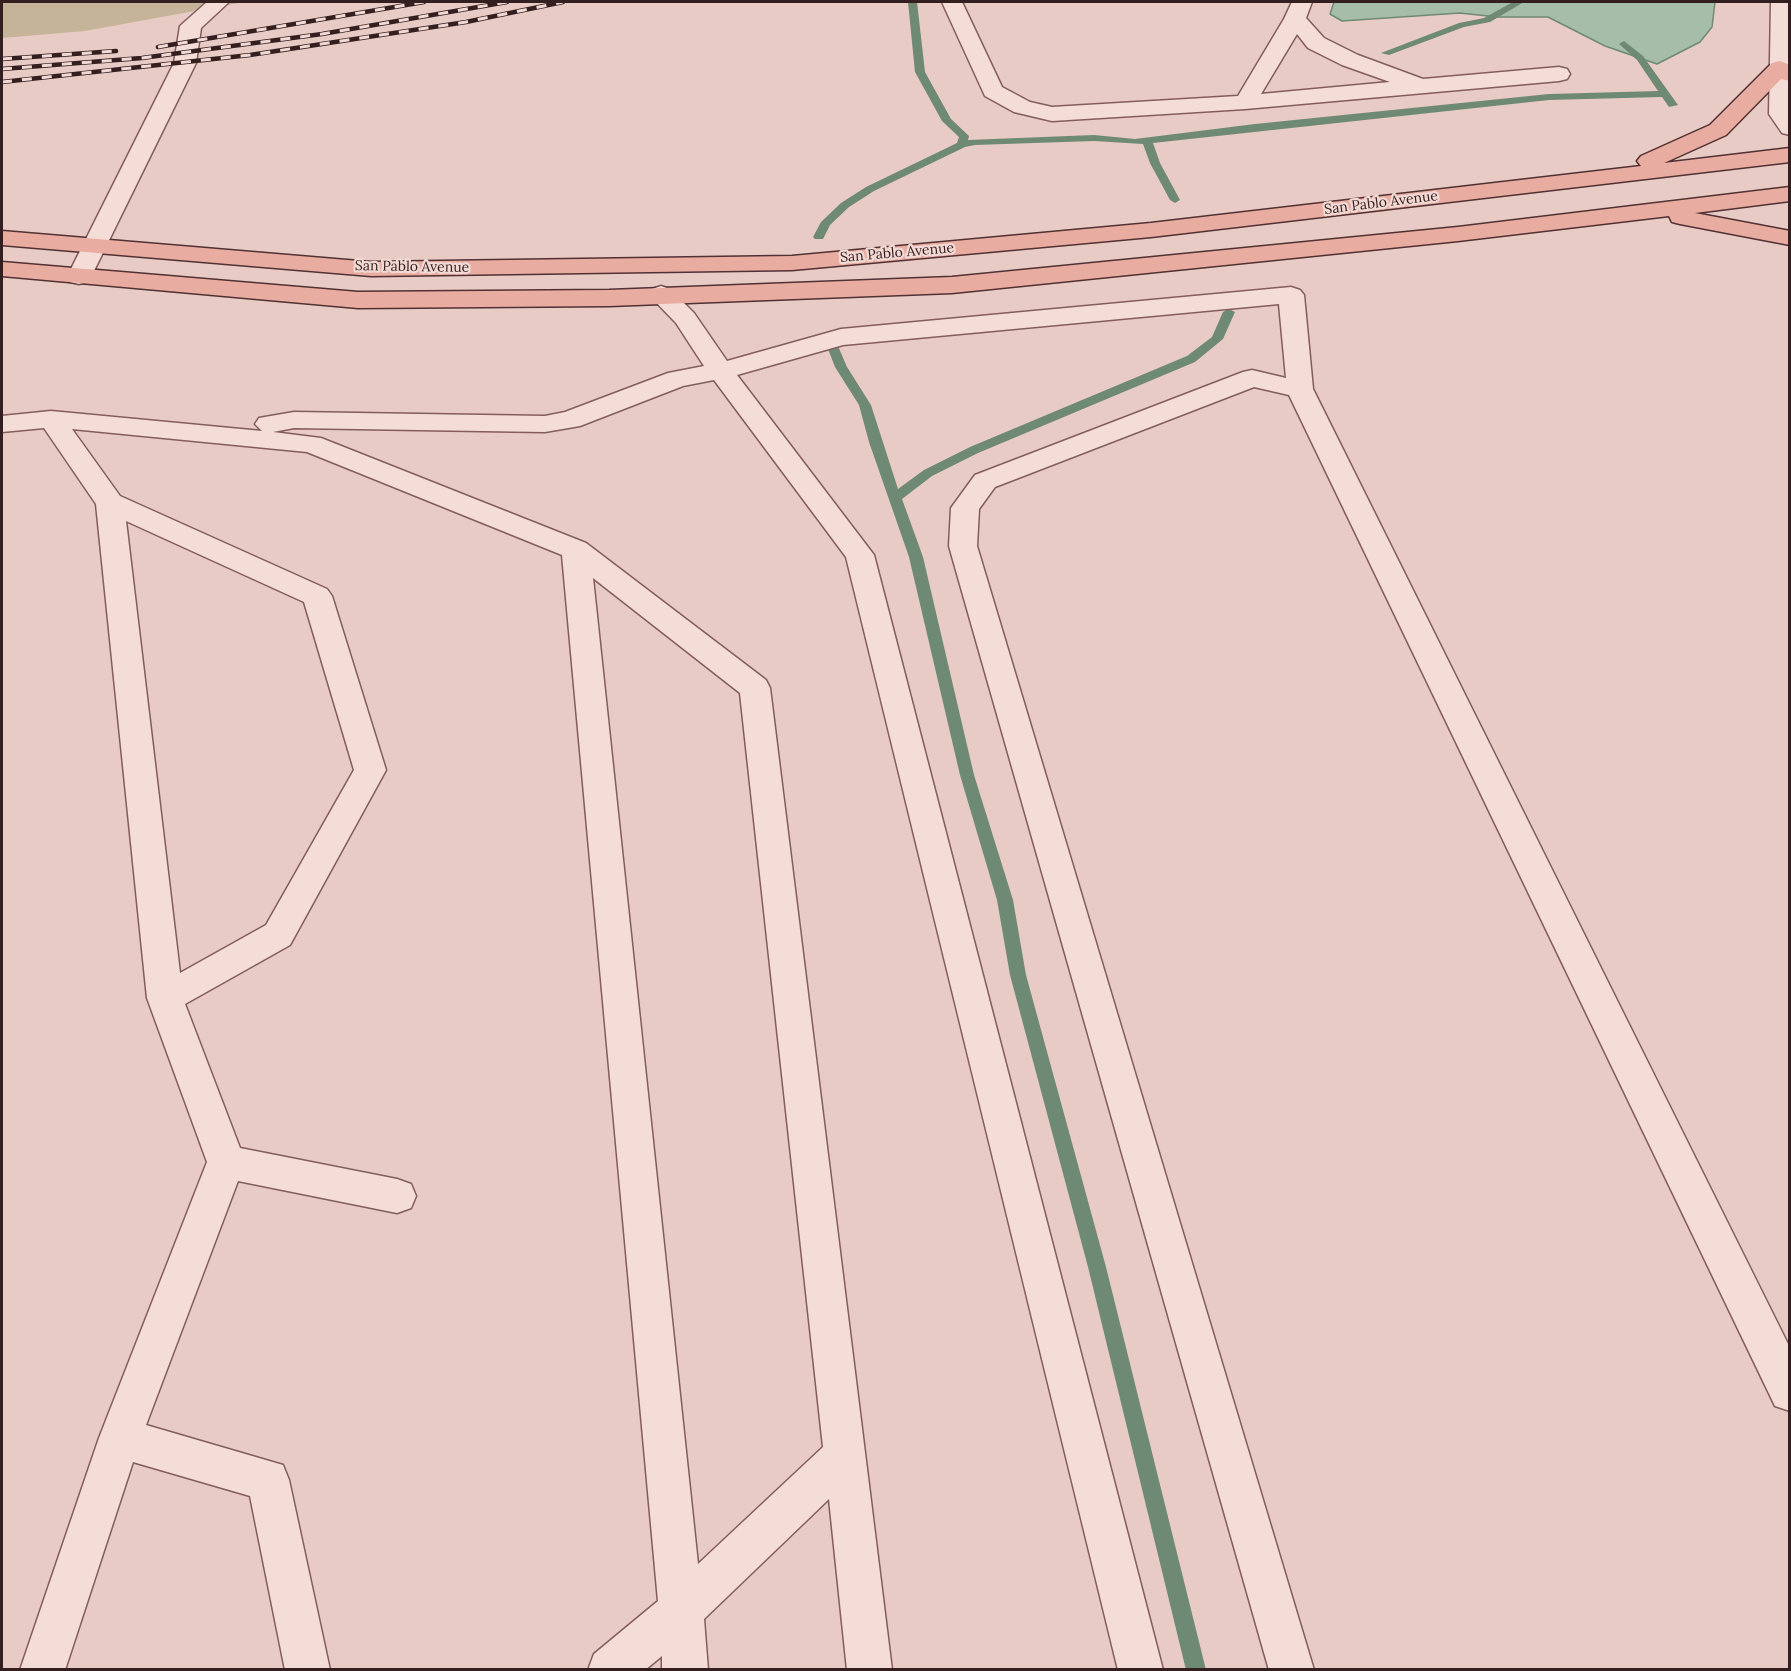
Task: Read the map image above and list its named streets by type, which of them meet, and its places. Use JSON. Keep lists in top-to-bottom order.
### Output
{
  "streets": {
    "main road": ["San Pablo Avenue"]
  }
}
